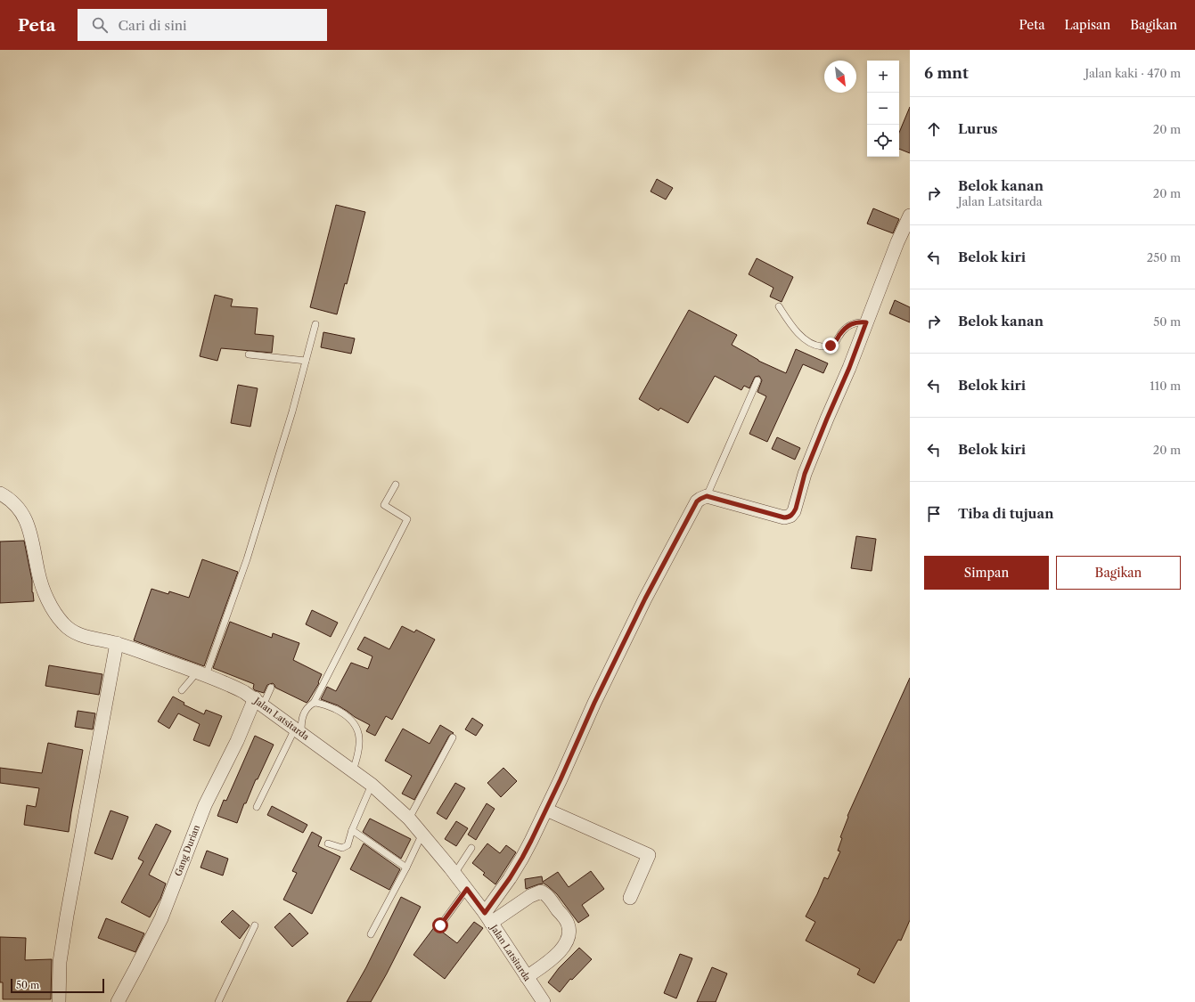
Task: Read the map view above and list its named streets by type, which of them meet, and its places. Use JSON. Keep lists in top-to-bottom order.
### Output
{
  "streets": {
    "street": ["Jalan Latsitarda", "Gang Durian"]
  },
  "crossings": [
    ["Jalan Latsitarda", "Gang Durian"]
  ],
  "scale_bar": "50 m",
  "north": "bottom right",
  "page": {
    "header": "Peta",
    "search": "Cari di sini",
    "nav": ["Peta", "Lapisan", "Bagikan"],
    "heading": ["6 mnt", "Jalan kaki · 470 m"],
    "map_buttons": ["+", "−"],
    "list": [
      ["Lurus", "20 m"],
      ["Belok kanan", "Jalan Latsitarda", "20 m"],
      ["Belok kiri", "250 m"],
      ["Belok kanan", "50 m"],
      ["Belok kiri", "110 m"],
      ["Belok kiri", "20 m"],
      "Tiba di tujuan"
    ],
    "buttons": ["Simpan", "Bagikan"],
    "scale": "50 m"
  }
}
